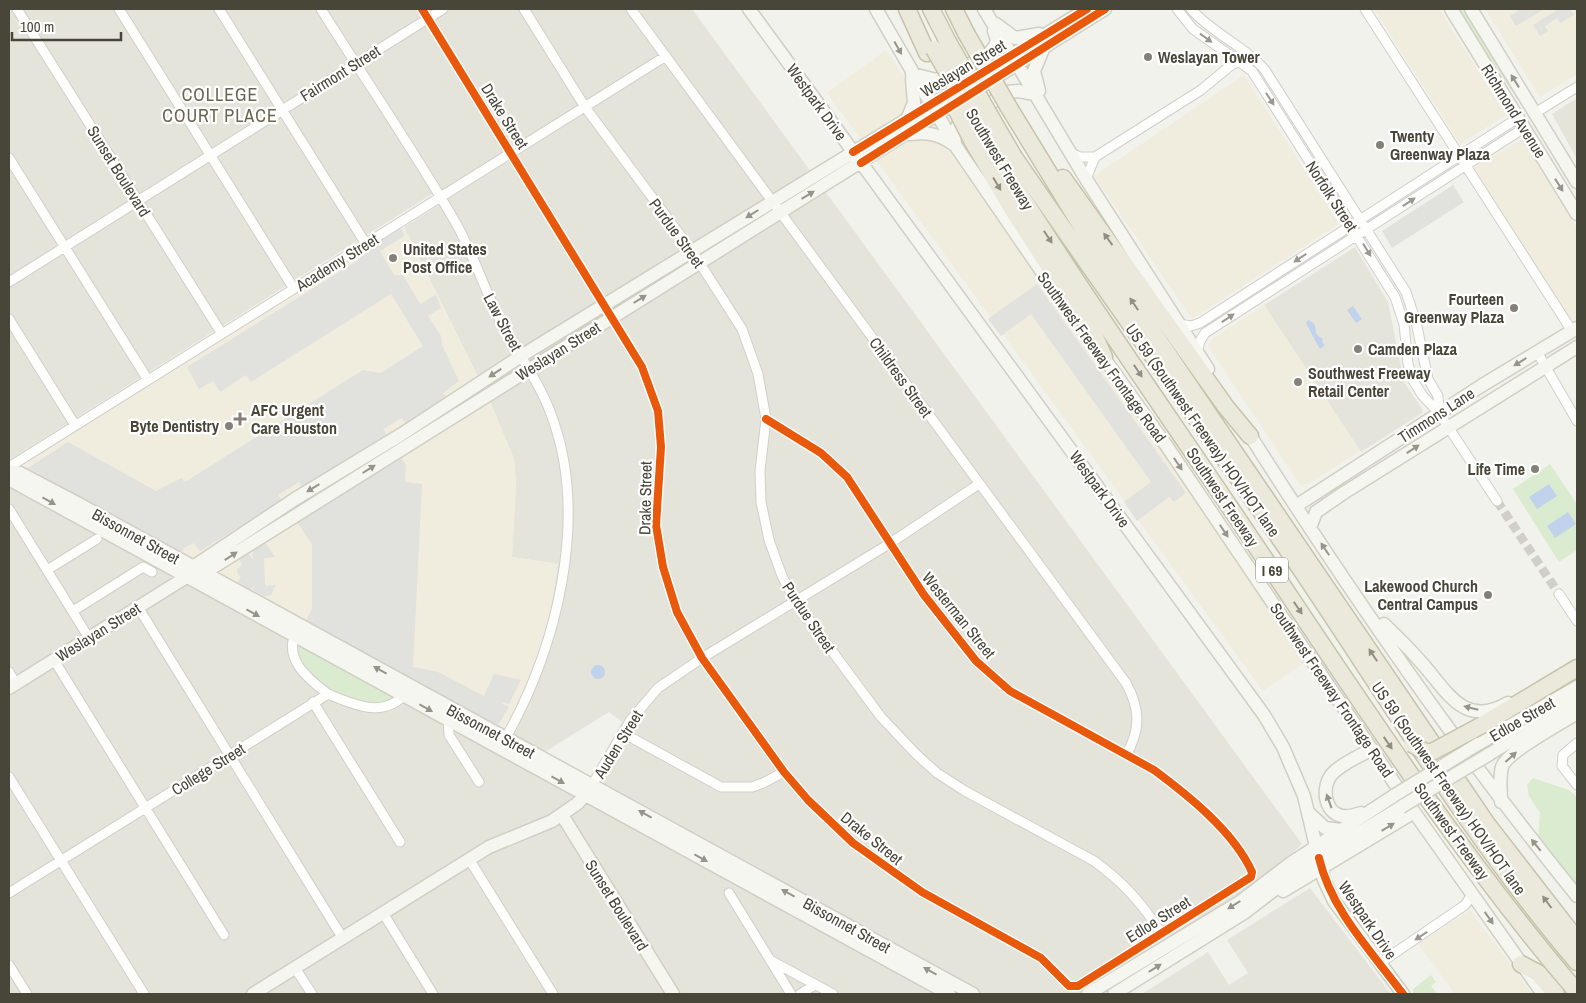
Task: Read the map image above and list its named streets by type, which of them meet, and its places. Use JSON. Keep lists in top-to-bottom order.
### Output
{
  "streets": {
    "highway": ["Southwest Freeway", "US 59 (Southwest Freeway) HOV/HOT lane", "I 69"],
    "main road": [
      "Weslayan Street",
      "Westpark Drive",
      "Richmond Avenue",
      "Sunset Boulevard",
      "Southwest Freeway Frontage Road",
      "Timmons Lane",
      "Bissonnet Street",
      "Edloe Street",
      "Auden Street"
    ],
    "street": [
      "Fairmont Street",
      "Drake Street",
      "Norfolk Street",
      "Purdue Street",
      "Academy Street",
      "Law Street",
      "Childress Street",
      "Westerman Street",
      "College Street"
    ]
  },
  "crossings": [
    ["Weslayan Street", "Westpark Drive"],
    ["Weslayan Street", "Drake Street"],
    ["Weslayan Street", "Purdue Street"],
    ["Weslayan Street", "Law Street"],
    ["Weslayan Street", "Southwest Freeway Frontage Road"],
    ["Weslayan Street", "Childress Street"],
    ["Weslayan Street", "Bissonnet Street"],
    ["Fairmont Street", "Drake Street"],
    ["Fairmont Street", "Sunset Boulevard"],
    ["Fairmont Street", "Law Street"],
    ["Westpark Drive", "Edloe Street"],
    ["Drake Street", "Academy Street"],
    ["Drake Street", "Edloe Street"],
    ["Drake Street", "Auden Street"],
    ["Southwest Freeway", "US 59 (Southwest Freeway) HOV/HOT lane"],
    ["Sunset Boulevard", "Academy Street"],
    ["Sunset Boulevard", "Auden Street"],
    ["Norfolk Street", "Timmons Lane"],
    ["Purdue Street", "Academy Street"],
    ["Purdue Street", "Westerman Street"],
    ["Purdue Street", "Edloe Street"],
    ["Purdue Street", "Auden Street"],
    ["Academy Street", "Law Street"],
    ["Academy Street", "Childress Street"],
    ["Academy Street", "Bissonnet Street"],
    ["Law Street", "Bissonnet Street"],
    ["Childress Street", "Westerman Street"],
    ["Childress Street", "Auden Street"],
    ["Bissonnet Street", "Auden Street"],
    ["Westerman Street", "Edloe Street"],
    ["Westerman Street", "Auden Street"]
  ],
  "districts": ["COLLEGE COURT PLACE"],
  "places": {
    "other": [
      "Weslayan Tower",
      "Twenty Greenway Plaza",
      "United States Post Office",
      "Fourteen Greenway Plaza",
      "Camden Plaza",
      "Southwest Freeway Retail Center",
      "Byte Dentistry",
      "Life Time",
      "Lakewood Church Central Campus"
    ],
    "health": ["AFC Urgent Care Houston"]
  },
  "scale_bar": "100 m"
}
